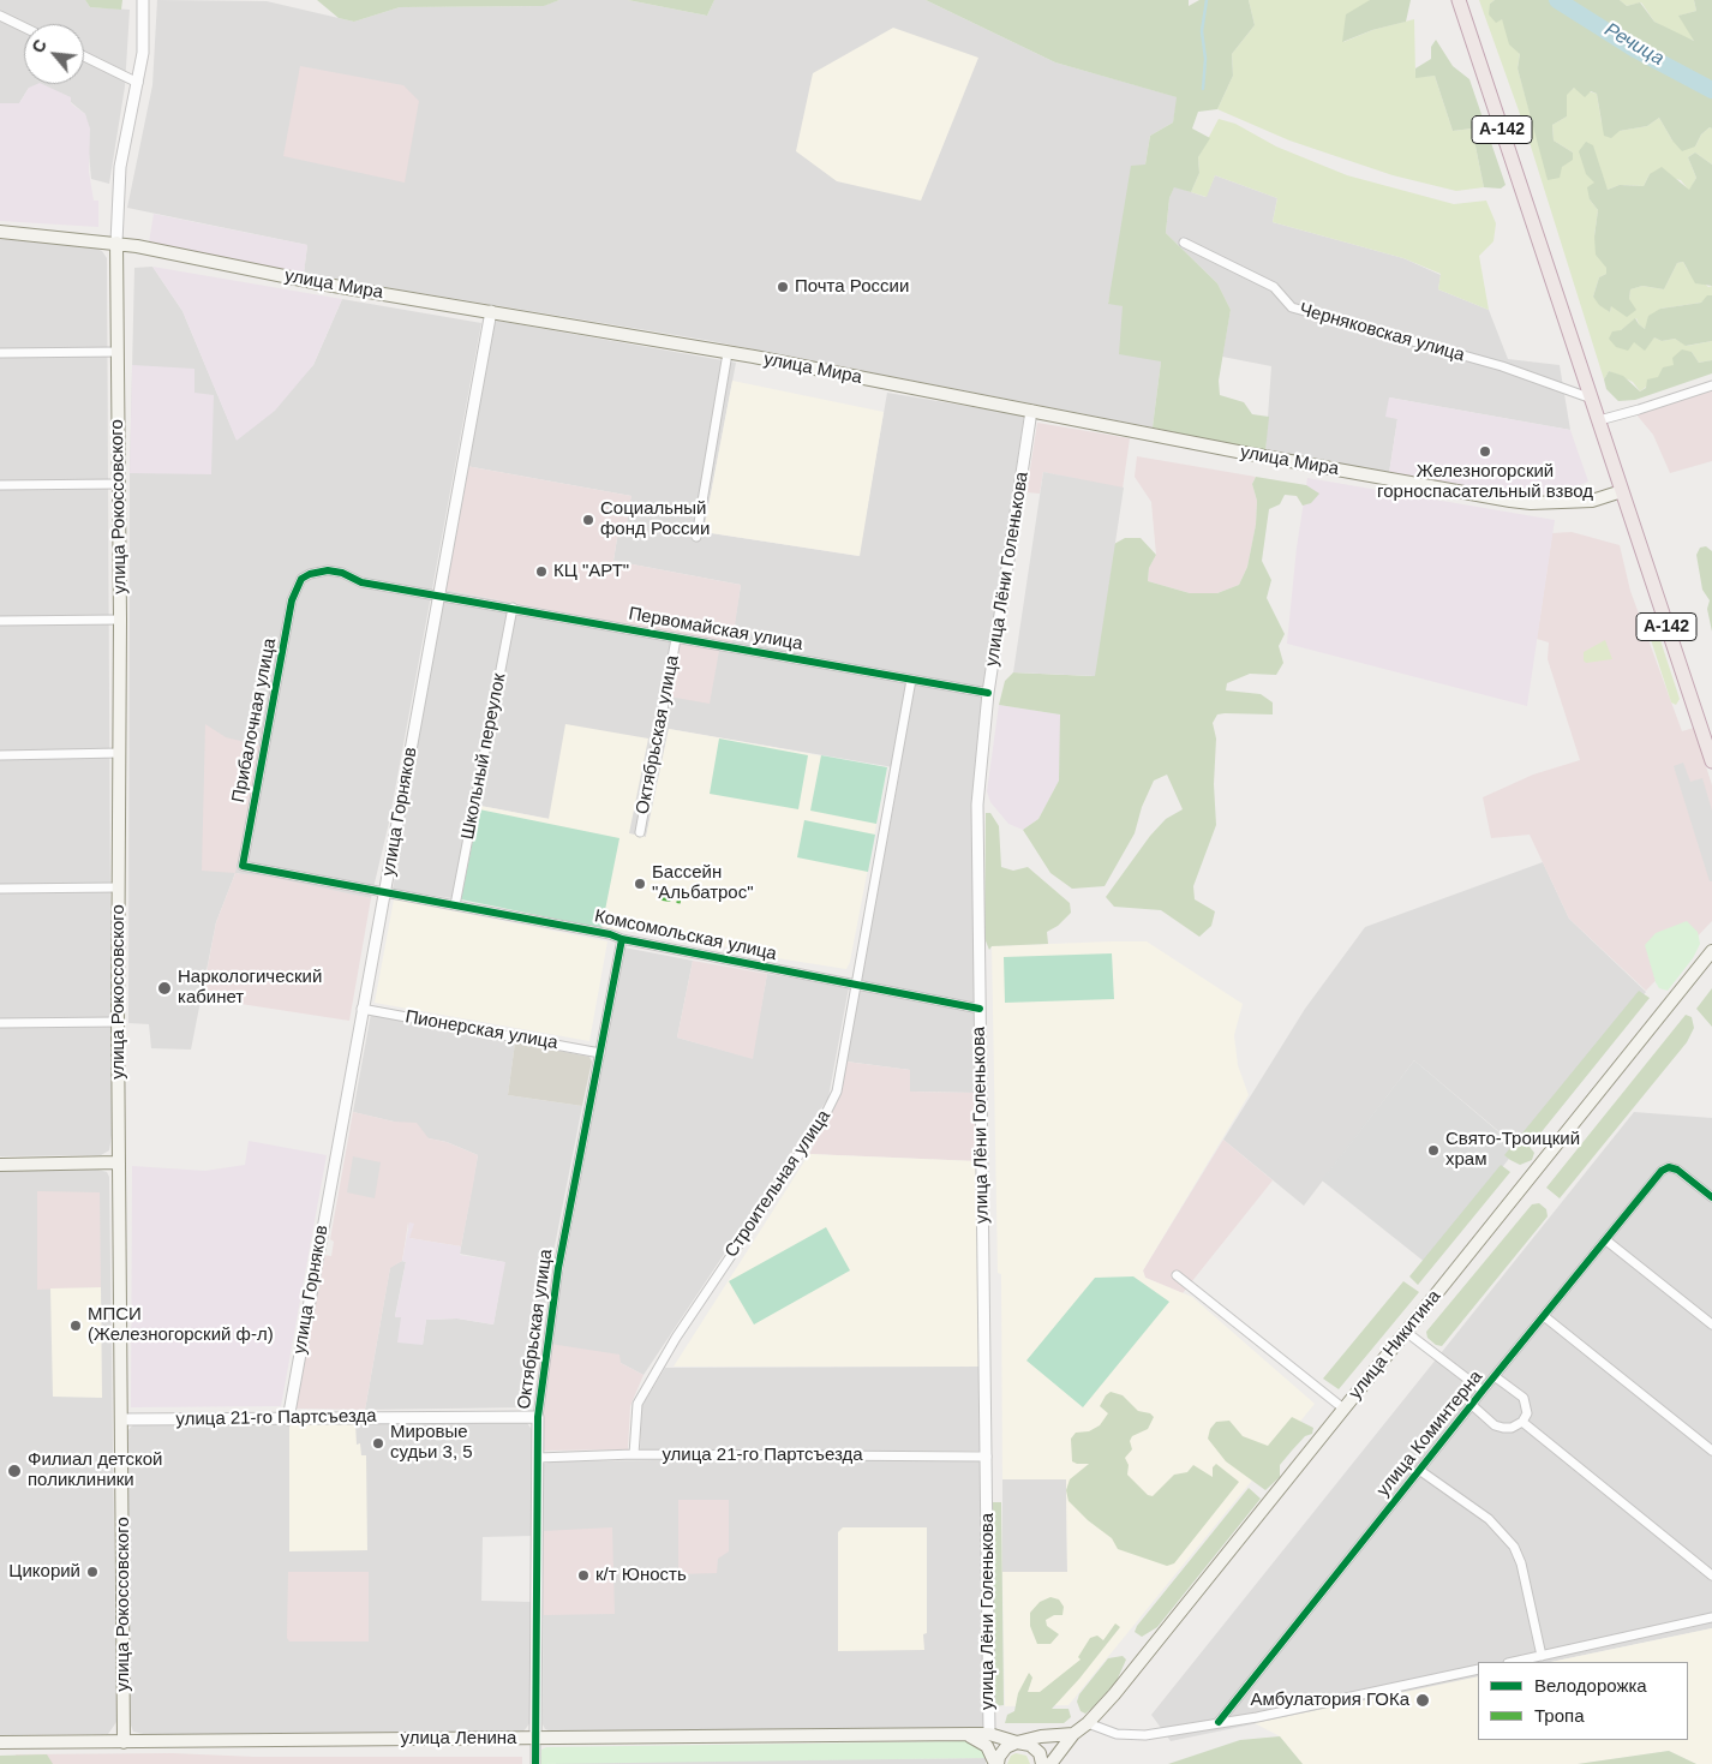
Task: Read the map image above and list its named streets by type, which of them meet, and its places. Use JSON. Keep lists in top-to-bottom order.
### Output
{
  "streets": {
    "highway": ["А-142"],
    "main road": [
      "улица Мира",
      "улица Рокоссовского",
      "улица Никитина",
      "улица Ленина"
    ],
    "street": [
      "Черняковская улица",
      "улица Лёни Голенькова",
      "Первомайская улица",
      "Прибалочная улица",
      "Октябрьская улица",
      "Школьный переулок",
      "улица Горняков",
      "Комсомольская улица",
      "Пионерская улица",
      "Строительная улица",
      "улица 21-го Партсъезда",
      "улица Коминтерна"
    ]
  },
  "crossings": [
    ["А-142", "улица Мира"],
    ["А-142", "Черняковская улица"],
    ["улица Мира", "улица Рокоссовского"],
    ["улица Мира", "улица Лёни Голенькова"],
    ["улица Мира", "улица Горняков"],
    ["улица Рокоссовского", "улица 21-го Партсъезда"],
    ["улица Рокоссовского", "улица Ленина"],
    ["улица Лёни Голенькова", "Первомайская улица"],
    ["улица Лёни Голенькова", "Комсомольская улица"],
    ["улица Лёни Голенькова", "улица 21-го Партсъезда"],
    ["улица Лёни Голенькова", "улица Ленина"],
    ["Первомайская улица", "Прибалочная улица"],
    ["Первомайская улица", "Октябрьская улица"],
    ["Первомайская улица", "Школьный переулок"],
    ["Первомайская улица", "улица Горняков"],
    ["Первомайская улица", "Строительная улица"],
    ["Прибалочная улица", "улица Горняков"],
    ["Прибалочная улица", "Комсомольская улица"],
    ["Октябрьская улица", "Комсомольская улица"],
    ["Октябрьская улица", "Пионерская улица"],
    ["Октябрьская улица", "улица 21-го Партсъезда"],
    ["Октябрьская улица", "улица Ленина"],
    ["Школьный переулок", "Комсомольская улица"],
    ["улица Горняков", "Комсомольская улица"],
    ["улица Горняков", "Пионерская улица"],
    ["улица Горняков", "улица 21-го Партсъезда"],
    ["Комсомольская улица", "Строительная улица"],
    ["Строительная улица", "улица 21-го Партсъезда"]
  ],
  "water": ["Речица"],
  "places": [
    "Почта России",
    "Железногорский горноспасательный взвод",
    "Социальный фонд России",
    "КЦ \"АРТ\"",
    "Бассейн \"Альбатрос\"",
    "Наркологический кабинет",
    "Свято-Троицкий храм",
    "МПСИ (Железногорский ф-л)",
    "Мировые судьи 3, 5",
    "Филиал детской поликлиники",
    "Цикорий",
    "к/т Юность",
    "Амбулатория ГОКа"
  ],
  "legend": ["Велодорожка", "Тропа"],
  "north": "top left"
}
